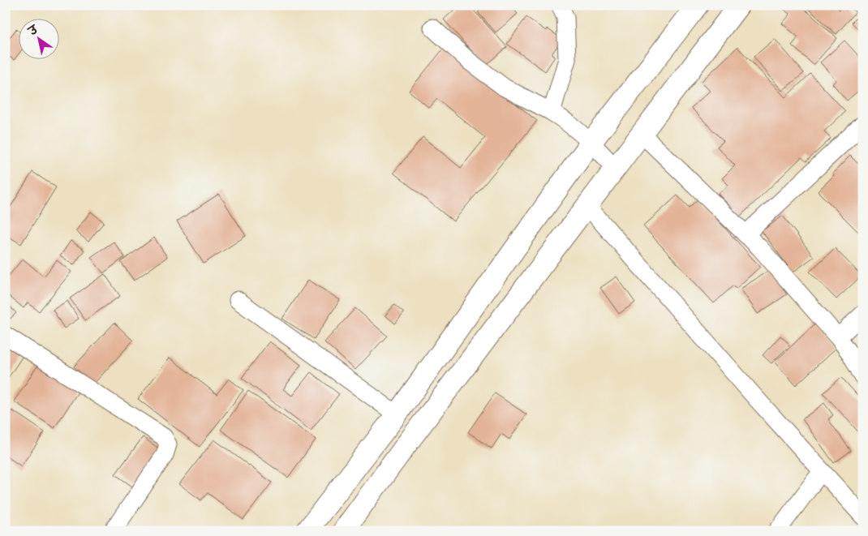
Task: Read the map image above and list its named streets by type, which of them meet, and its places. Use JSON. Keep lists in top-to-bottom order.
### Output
{
  "north": "top left"
}
